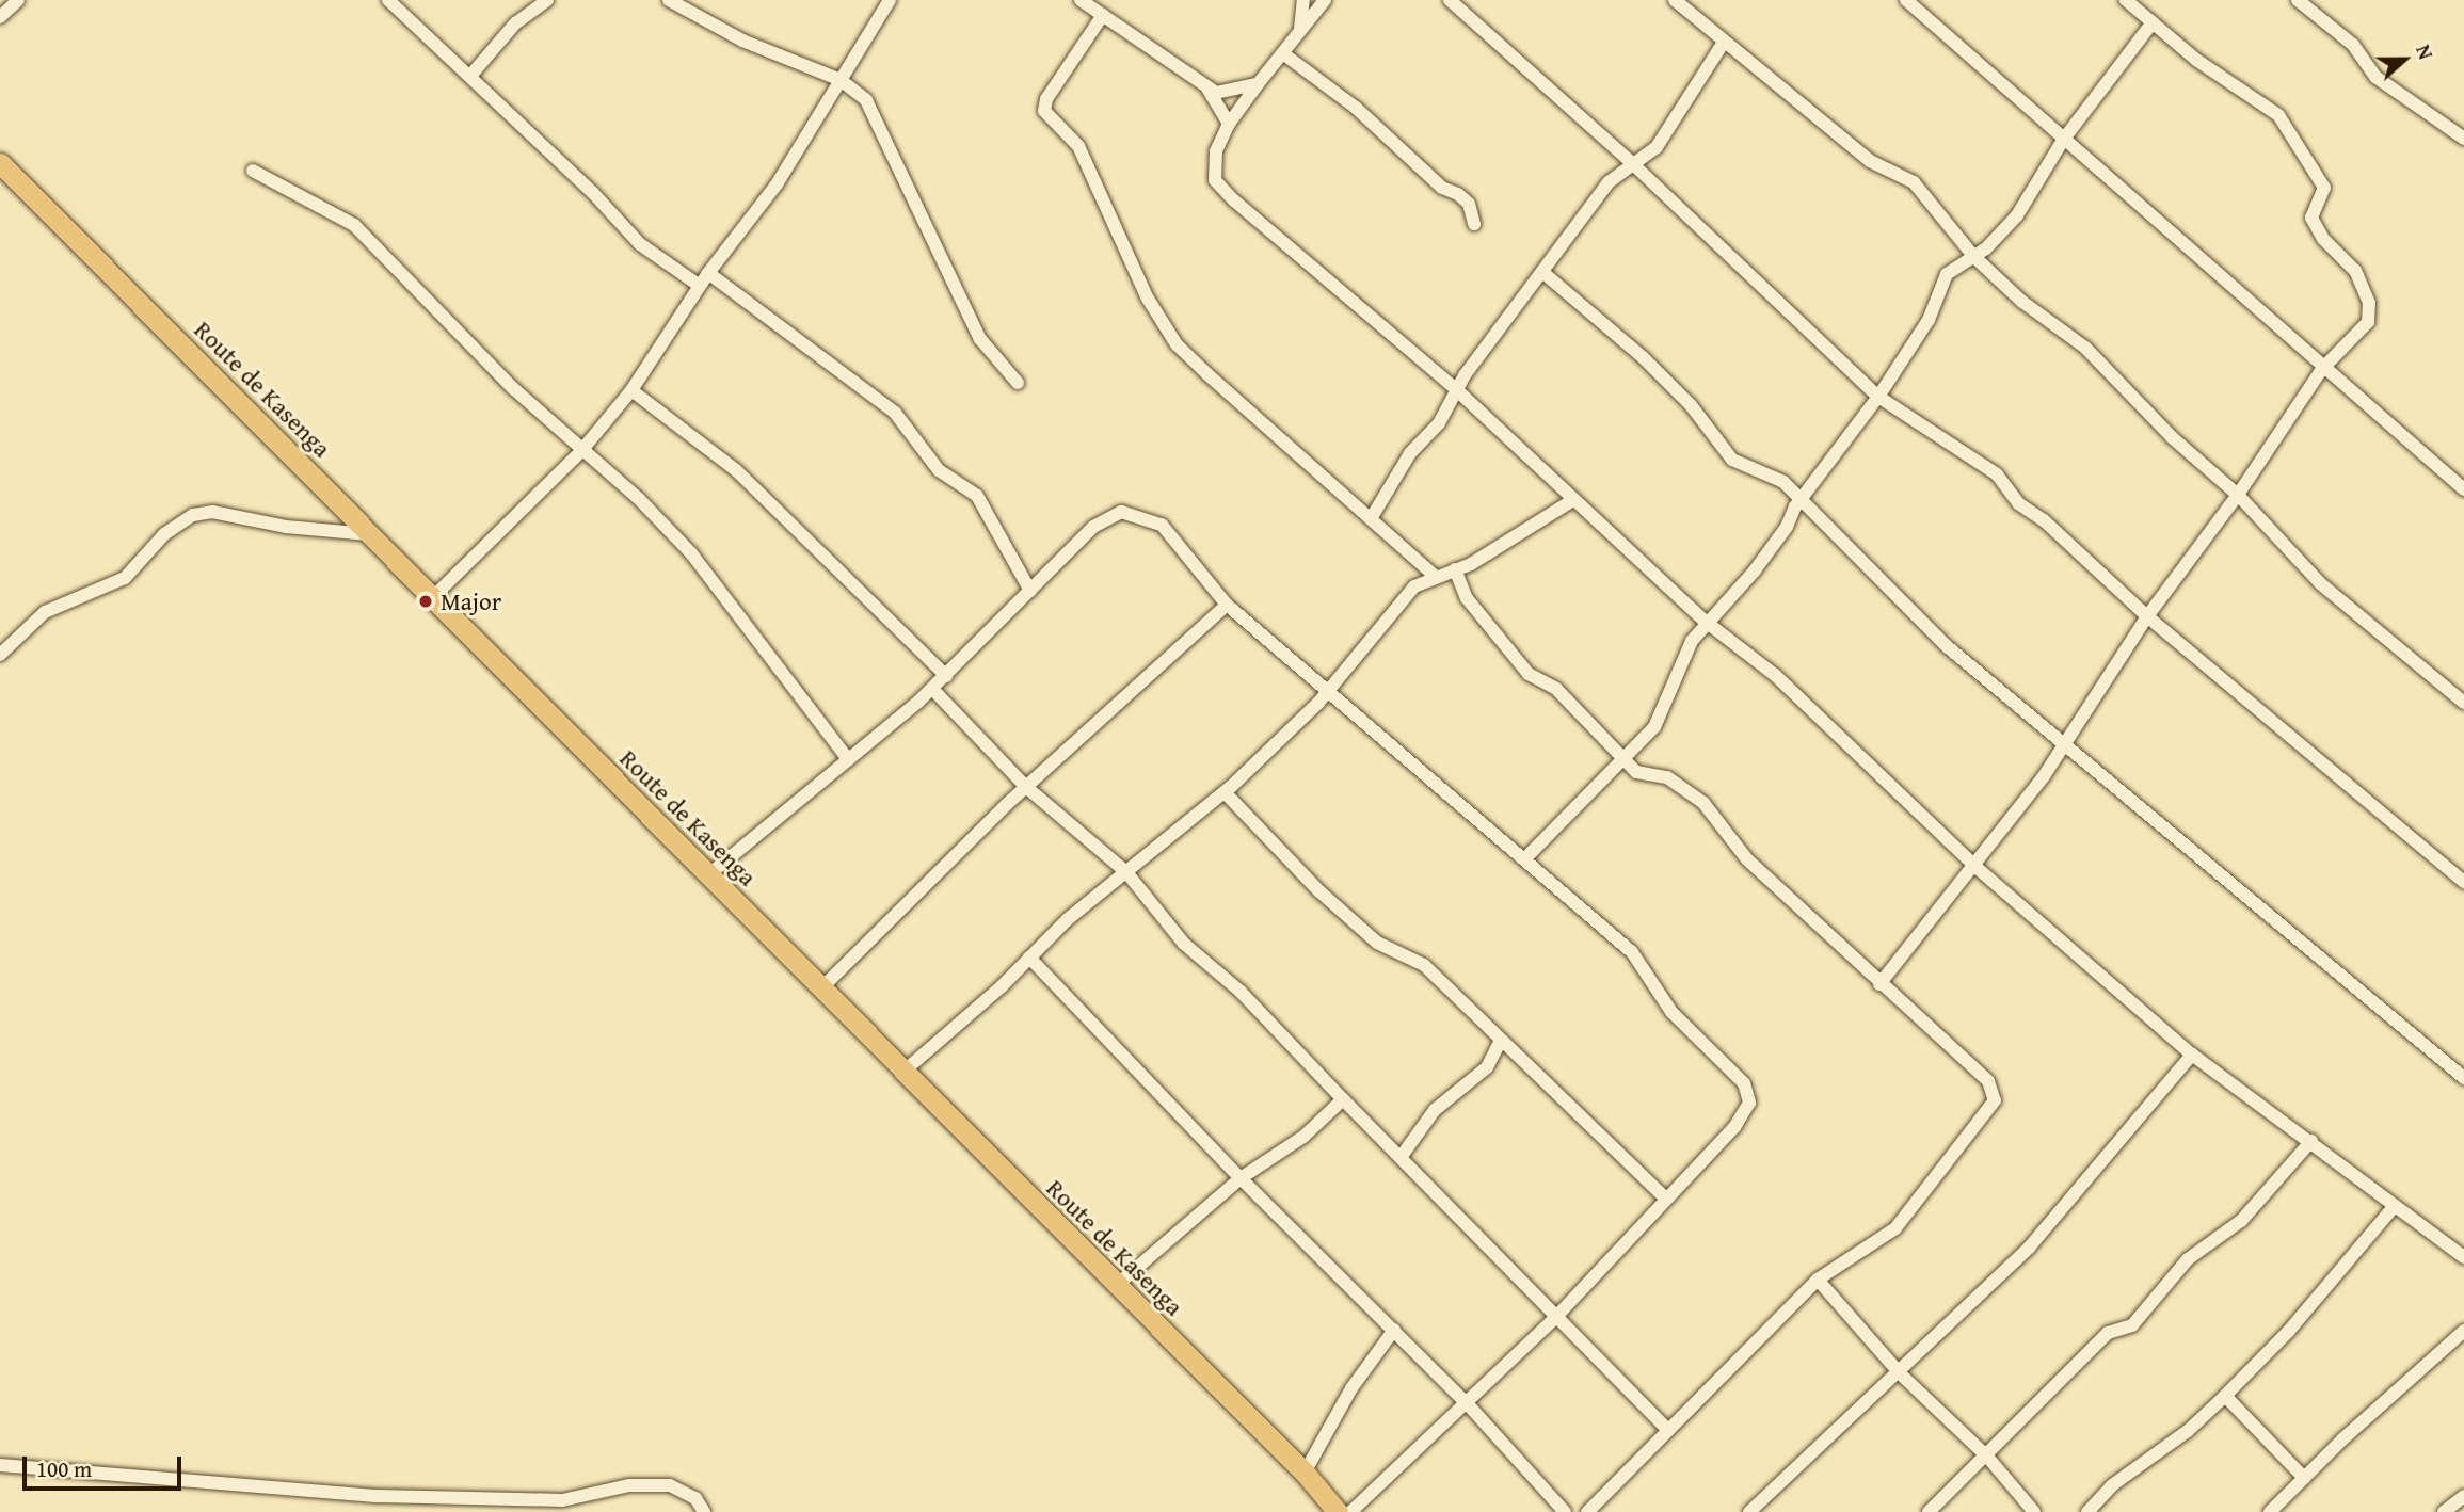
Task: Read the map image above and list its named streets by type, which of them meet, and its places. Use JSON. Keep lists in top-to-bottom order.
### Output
{
  "streets": {
    "highway": ["Route de Kasenga"]
  },
  "places": ["Major"],
  "scale_bar": "100 m",
  "north": "right"
}
